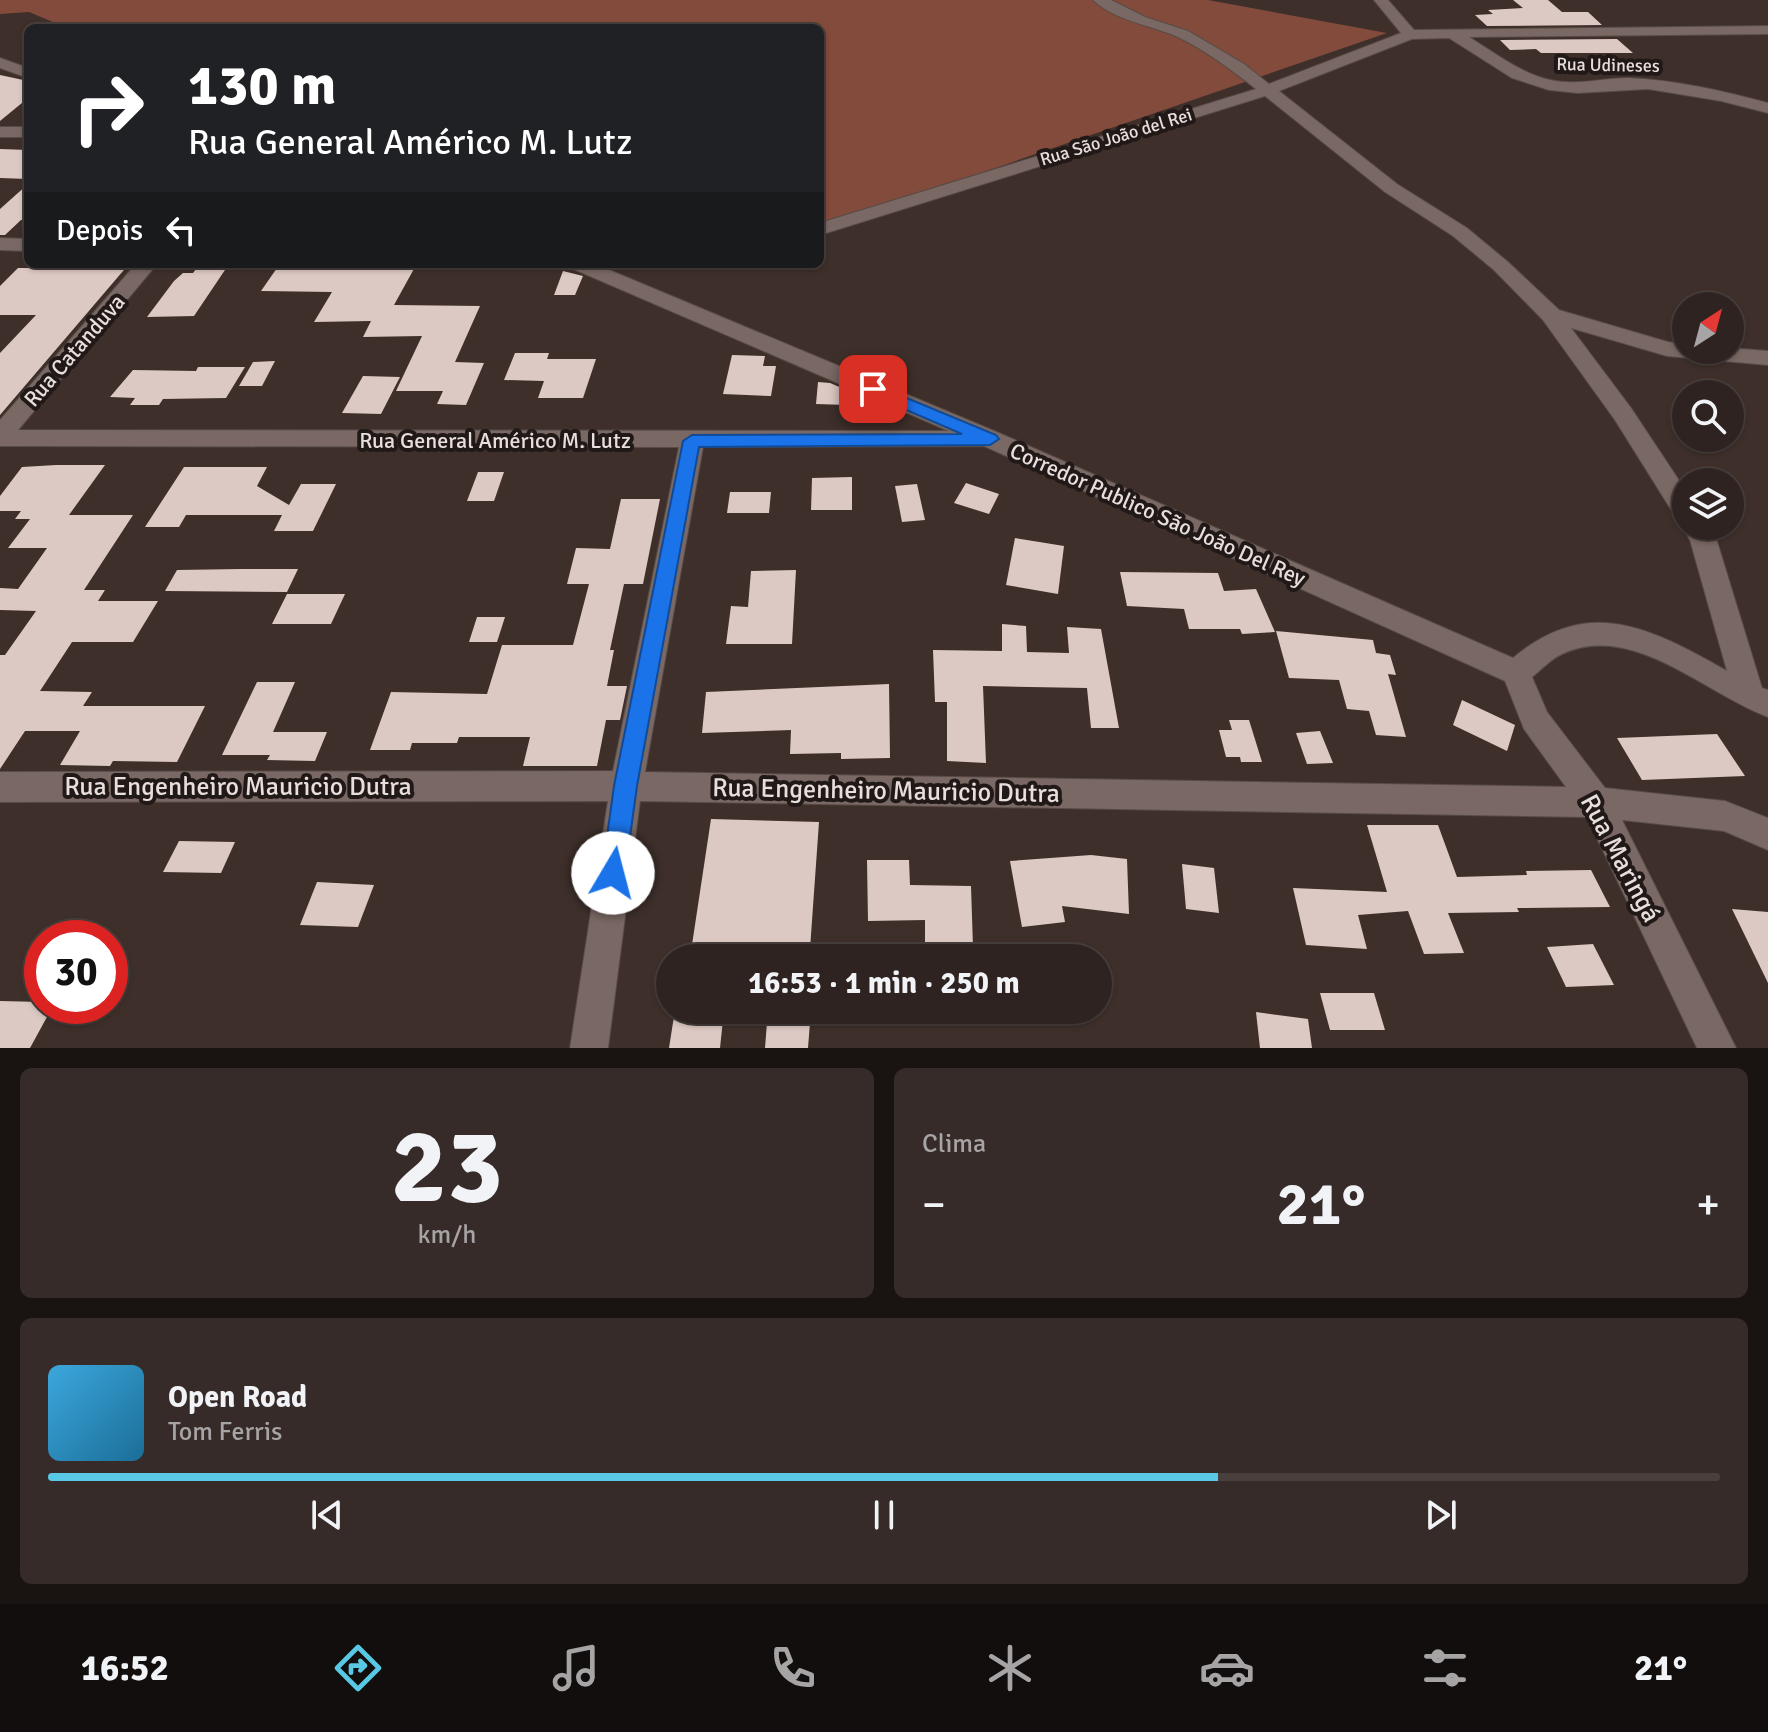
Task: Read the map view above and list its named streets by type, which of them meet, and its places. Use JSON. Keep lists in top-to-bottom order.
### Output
{
  "streets": {
    "street": [
      "Rua Udineses",
      "Rua São João del Rei",
      "Rua Catanduva",
      "Rua General Américo M. Lutz",
      "Corredor Publico São João Del Rey",
      "Rua Engenheiro Mauricio Dutra",
      "Rua Maringá"
    ]
  },
  "crossings": [
    ["Rua Catanduva", "Rua General Américo M. Lutz"],
    ["Rua General Américo M. Lutz", "Corredor Publico São João Del Rey"],
    ["Corredor Publico São João Del Rey", "Rua Maringá"],
    ["Rua Engenheiro Mauricio Dutra", "Rua Maringá"]
  ],
  "north": "top right",
  "page": {
    "turn": ["130 m", "Rua General Américo M. Lutz"],
    "then": "Depois",
    "limit": "30",
    "trip": "16:53 · 1 min · 250 m",
    "tile": [
      ["23", "km/h"],
      "Clima"
    ],
    "heat": ["−", "21°", "+"],
    "song": ["Open Road", "Tom Ferris"],
    "tabs": ["16:52", "21°"]
  }
}
